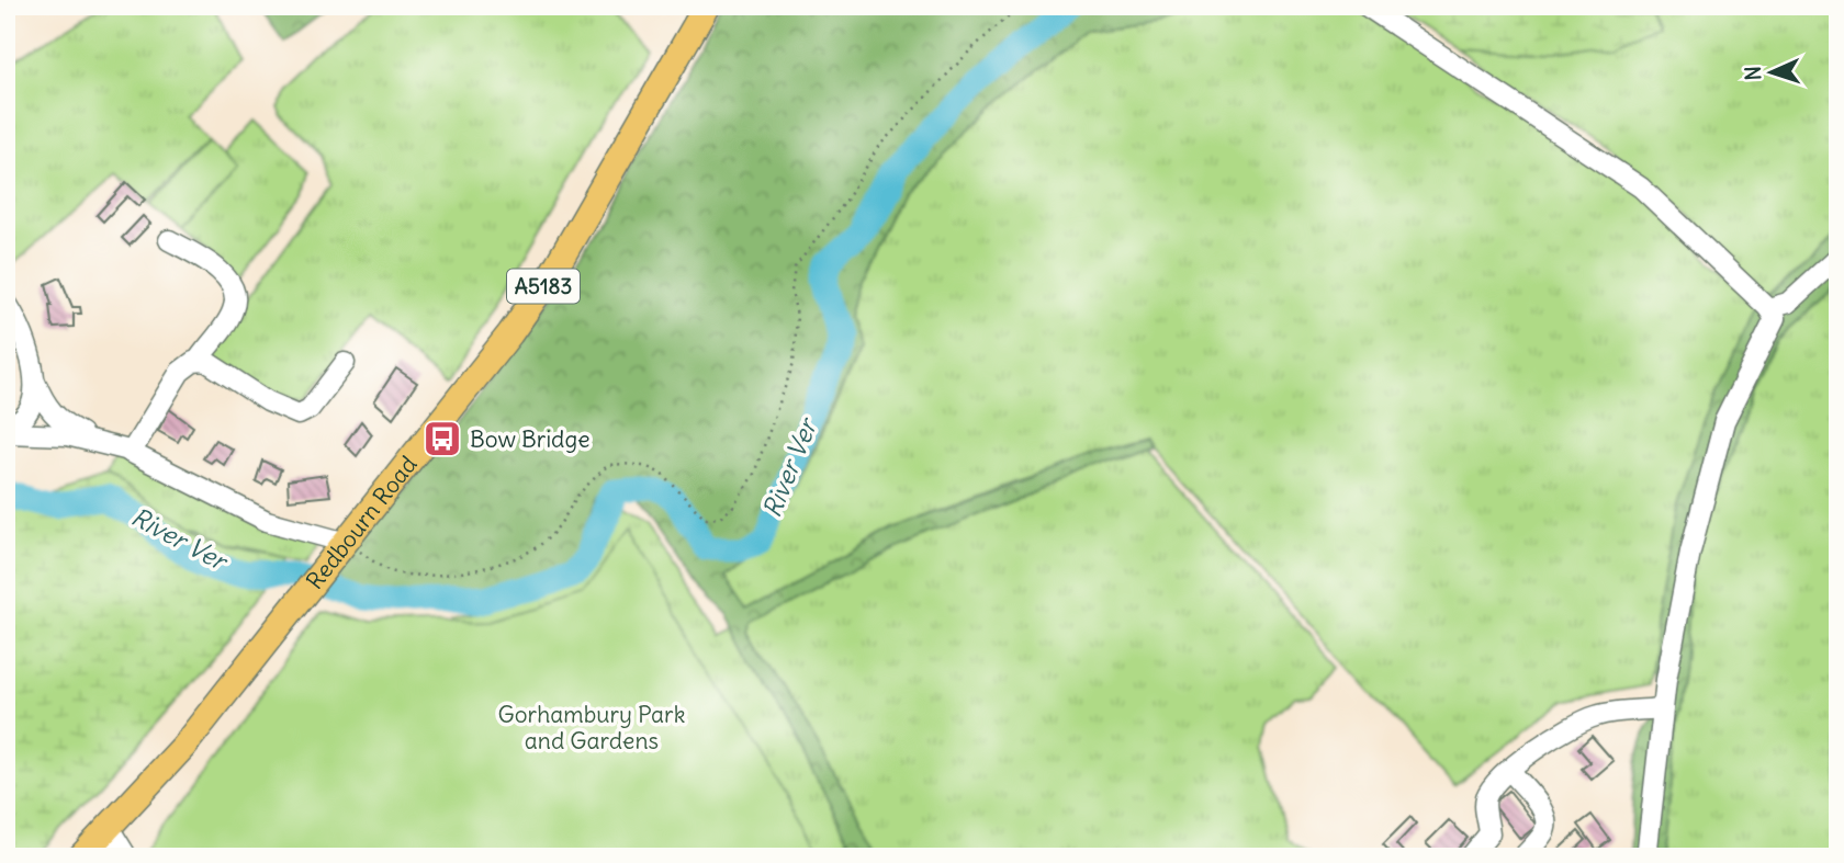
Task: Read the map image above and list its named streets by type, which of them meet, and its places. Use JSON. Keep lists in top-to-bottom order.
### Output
{
  "streets": {
    "main road": ["A5183", "Redbourn Road"]
  },
  "water": ["River Ver"],
  "parks": ["Gorhambury Park and Gardens"],
  "places": {
    "bus stop": ["Bow Bridge"]
  },
  "north": "left"
}
